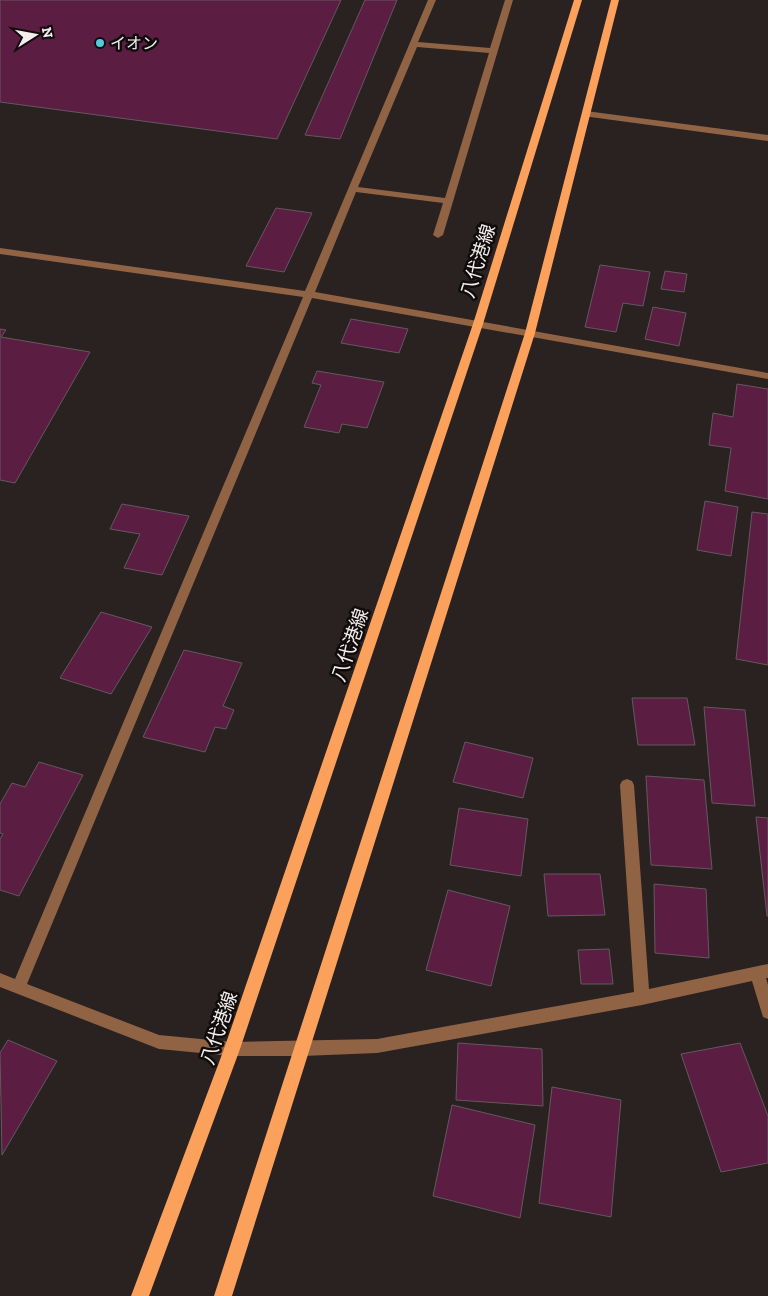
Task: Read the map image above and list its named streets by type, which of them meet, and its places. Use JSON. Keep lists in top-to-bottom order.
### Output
{
  "streets": {
    "main road": ["八代港線"]
  },
  "places": ["イオン"],
  "north": "right"
}
